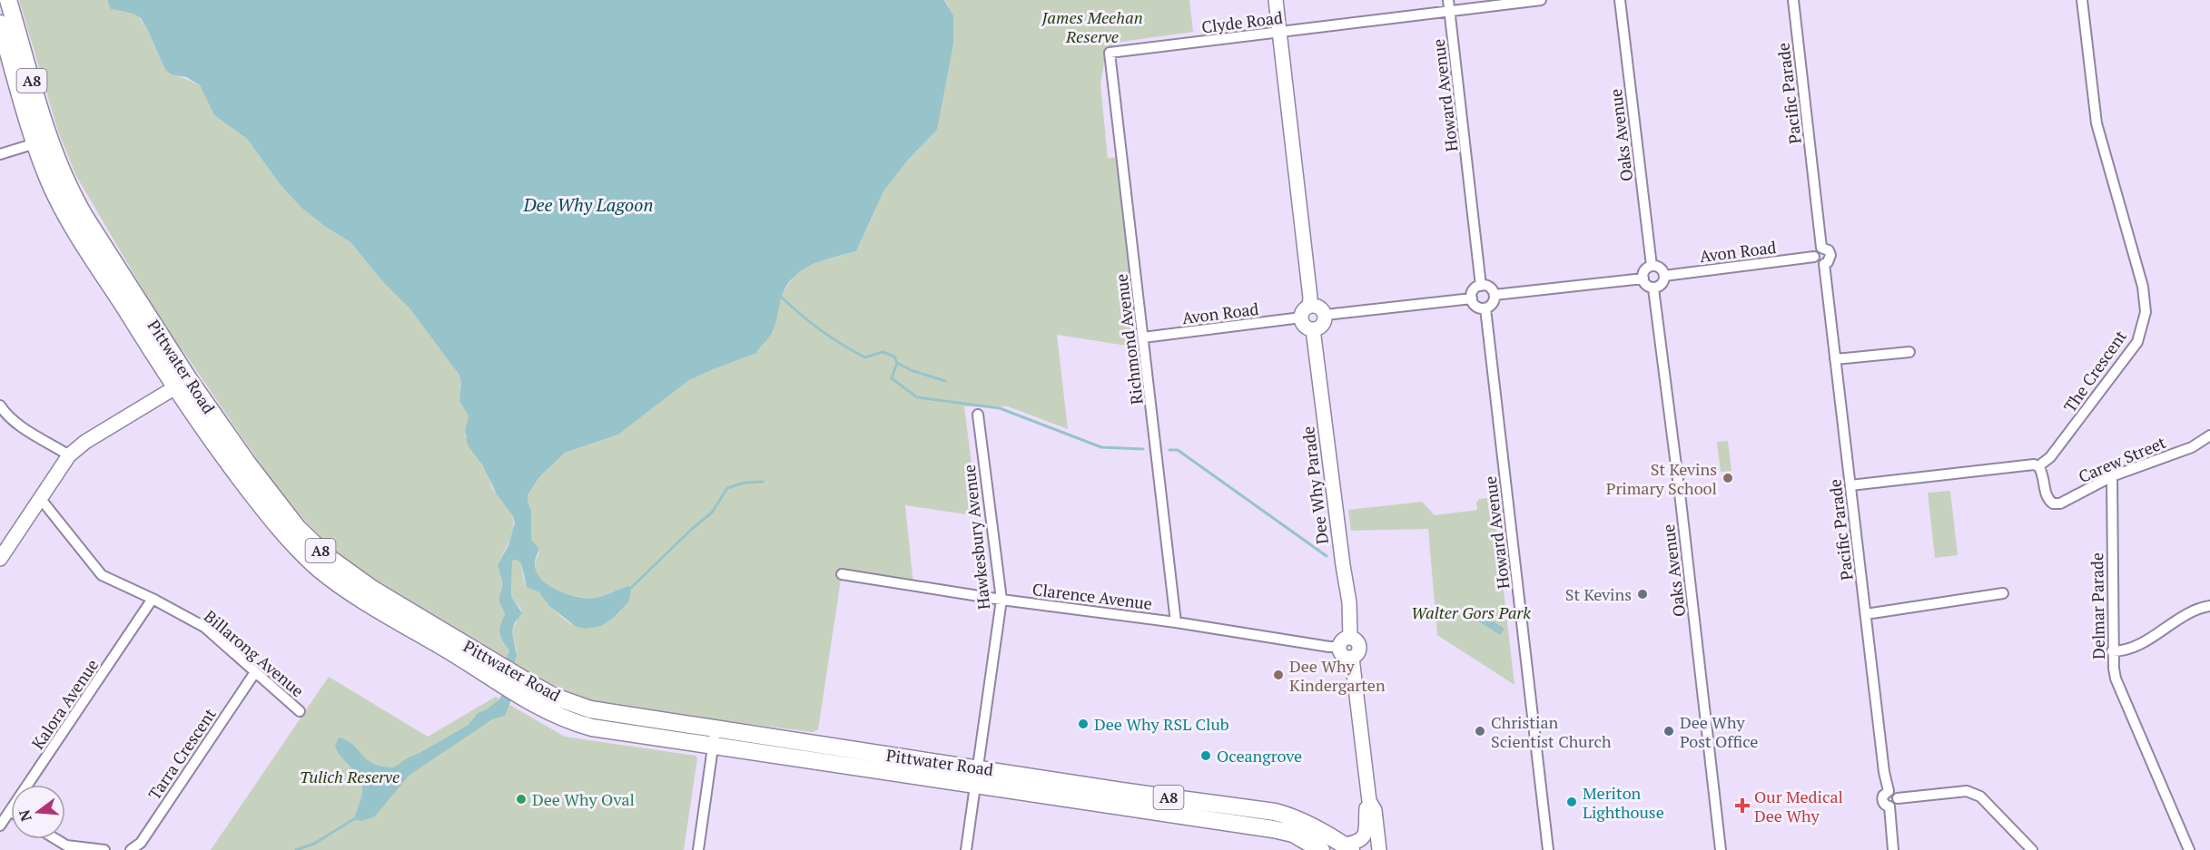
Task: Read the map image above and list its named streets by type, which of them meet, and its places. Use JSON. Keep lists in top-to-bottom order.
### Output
{
  "streets": {
    "highway": ["A8", "Pittwater Road"],
    "main road": ["Dee Why Parade"],
    "street": [
      "Clyde Road",
      "Pacific Parade",
      "Howard Avenue",
      "Oaks Avenue",
      "Avon Road",
      "Richmond Avenue",
      "The Crescent",
      "Carew Street",
      "Hawkesbury Avenue",
      "Clarence Avenue",
      "Delmar Parade",
      "Billarong Avenue",
      "Kalora Avenue",
      "Tarra Crescent"
    ]
  },
  "crossings": [
    ["Clyde Road", "Howard Avenue"],
    ["Clyde Road", "Richmond Avenue"],
    ["Pacific Parade", "Avon Road"],
    ["Oaks Avenue", "Avon Road"],
    ["Avon Road", "Richmond Avenue"],
    ["Avon Road", "Dee Why Parade"],
    ["Richmond Avenue", "Clarence Avenue"],
    ["Pittwater Road", "Hawkesbury Avenue"],
    ["The Crescent", "Carew Street"],
    ["Carew Street", "Delmar Parade"],
    ["Dee Why Parade", "Clarence Avenue"],
    ["Hawkesbury Avenue", "Clarence Avenue"],
    ["Billarong Avenue", "Kalora Avenue"],
    ["Billarong Avenue", "Tarra Crescent"]
  ],
  "water": ["Dee Why Lagoon"],
  "parks": ["James Meehan Reserve", "Walter Gors Park", "Tulich Reserve"],
  "places": {
    "other": [
      "St Kevins Primary School",
      "St Kevins",
      "Dee Why Kindergarten",
      "Dee Why RSL Club",
      "Christian Scientist Church",
      "Dee Why Post Office",
      "Oceangrove",
      "Dee Why Oval",
      "Meriton Lighthouse"
    ],
    "health": ["Our Medical Dee Why"]
  },
  "north": "left"
}
